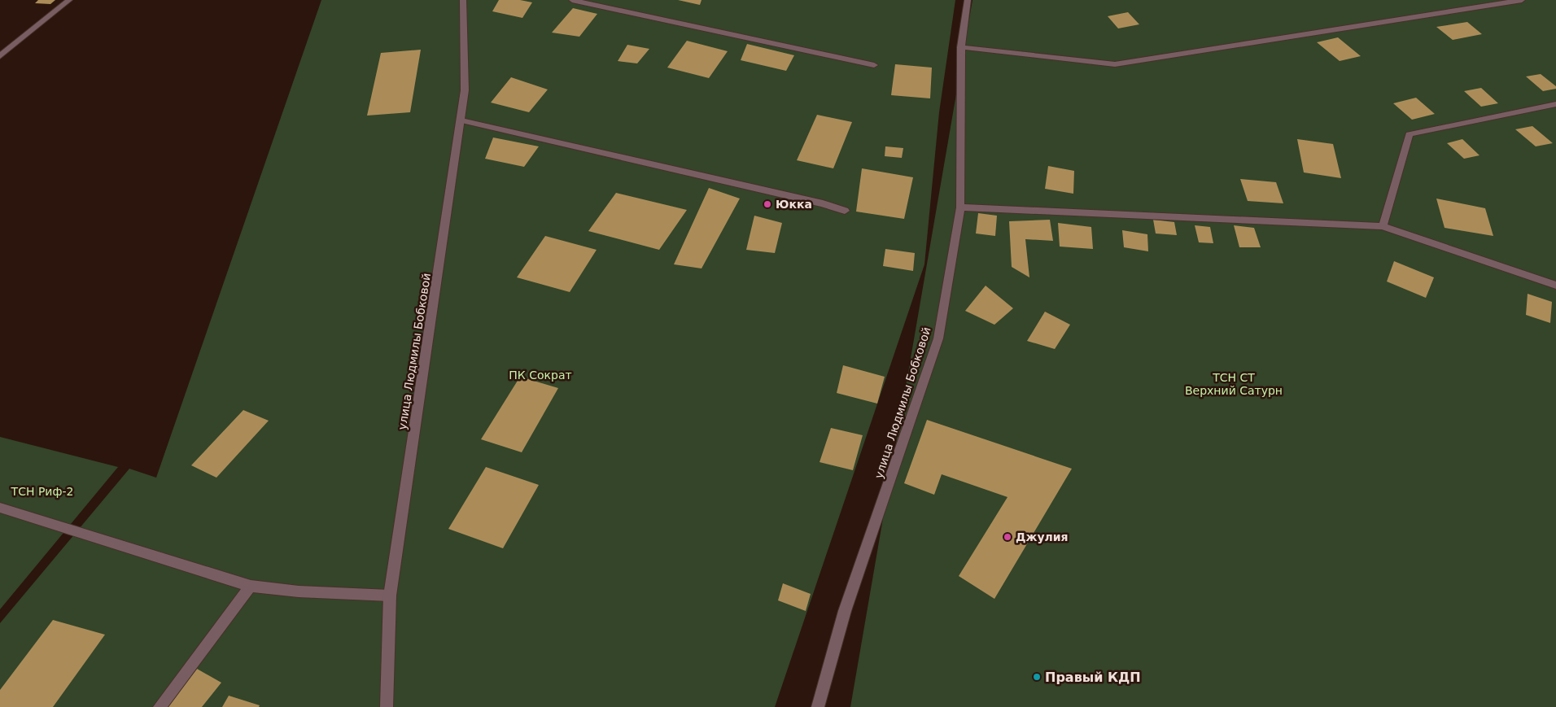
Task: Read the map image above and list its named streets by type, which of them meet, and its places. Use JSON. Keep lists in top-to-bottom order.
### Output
{
  "streets": {
    "street": ["улица Людмилы Бобковой"]
  },
  "parks": ["ПК Сократ", "ТСН СТ Верхний Сатурн", "ТСН Риф-2"],
  "places": ["Юкка", "Джулия", "Правый КДП"]
}
